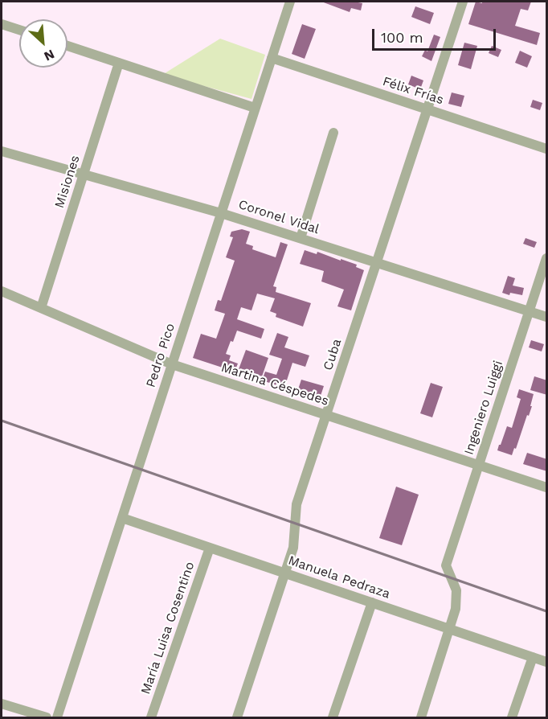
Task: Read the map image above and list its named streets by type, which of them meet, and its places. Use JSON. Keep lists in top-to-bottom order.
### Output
{
  "streets": {
    "street": [
      "Félix Frías",
      "Misiones",
      "Coronel Vidal",
      "Cuba",
      "Pedro Pico",
      "Martina Céspedes",
      "Ingeniero Luiggi",
      "Manuela Pedraza",
      "María Luisa Cosentino"
    ]
  },
  "crossings": [
    ["Félix Frías", "Cuba"],
    ["Félix Frías", "Pedro Pico"],
    ["Misiones", "Coronel Vidal"],
    ["Misiones", "Martina Céspedes"],
    ["Coronel Vidal", "Cuba"],
    ["Coronel Vidal", "Pedro Pico"],
    ["Coronel Vidal", "Ingeniero Luiggi"],
    ["Cuba", "Martina Céspedes"],
    ["Cuba", "Manuela Pedraza"],
    ["Pedro Pico", "Martina Céspedes"],
    ["Pedro Pico", "Manuela Pedraza"],
    ["Martina Céspedes", "Ingeniero Luiggi"],
    ["Ingeniero Luiggi", "Manuela Pedraza"],
    ["Manuela Pedraza", "María Luisa Cosentino"]
  ],
  "scale_bar": "100 m",
  "north": "bottom right"
}
